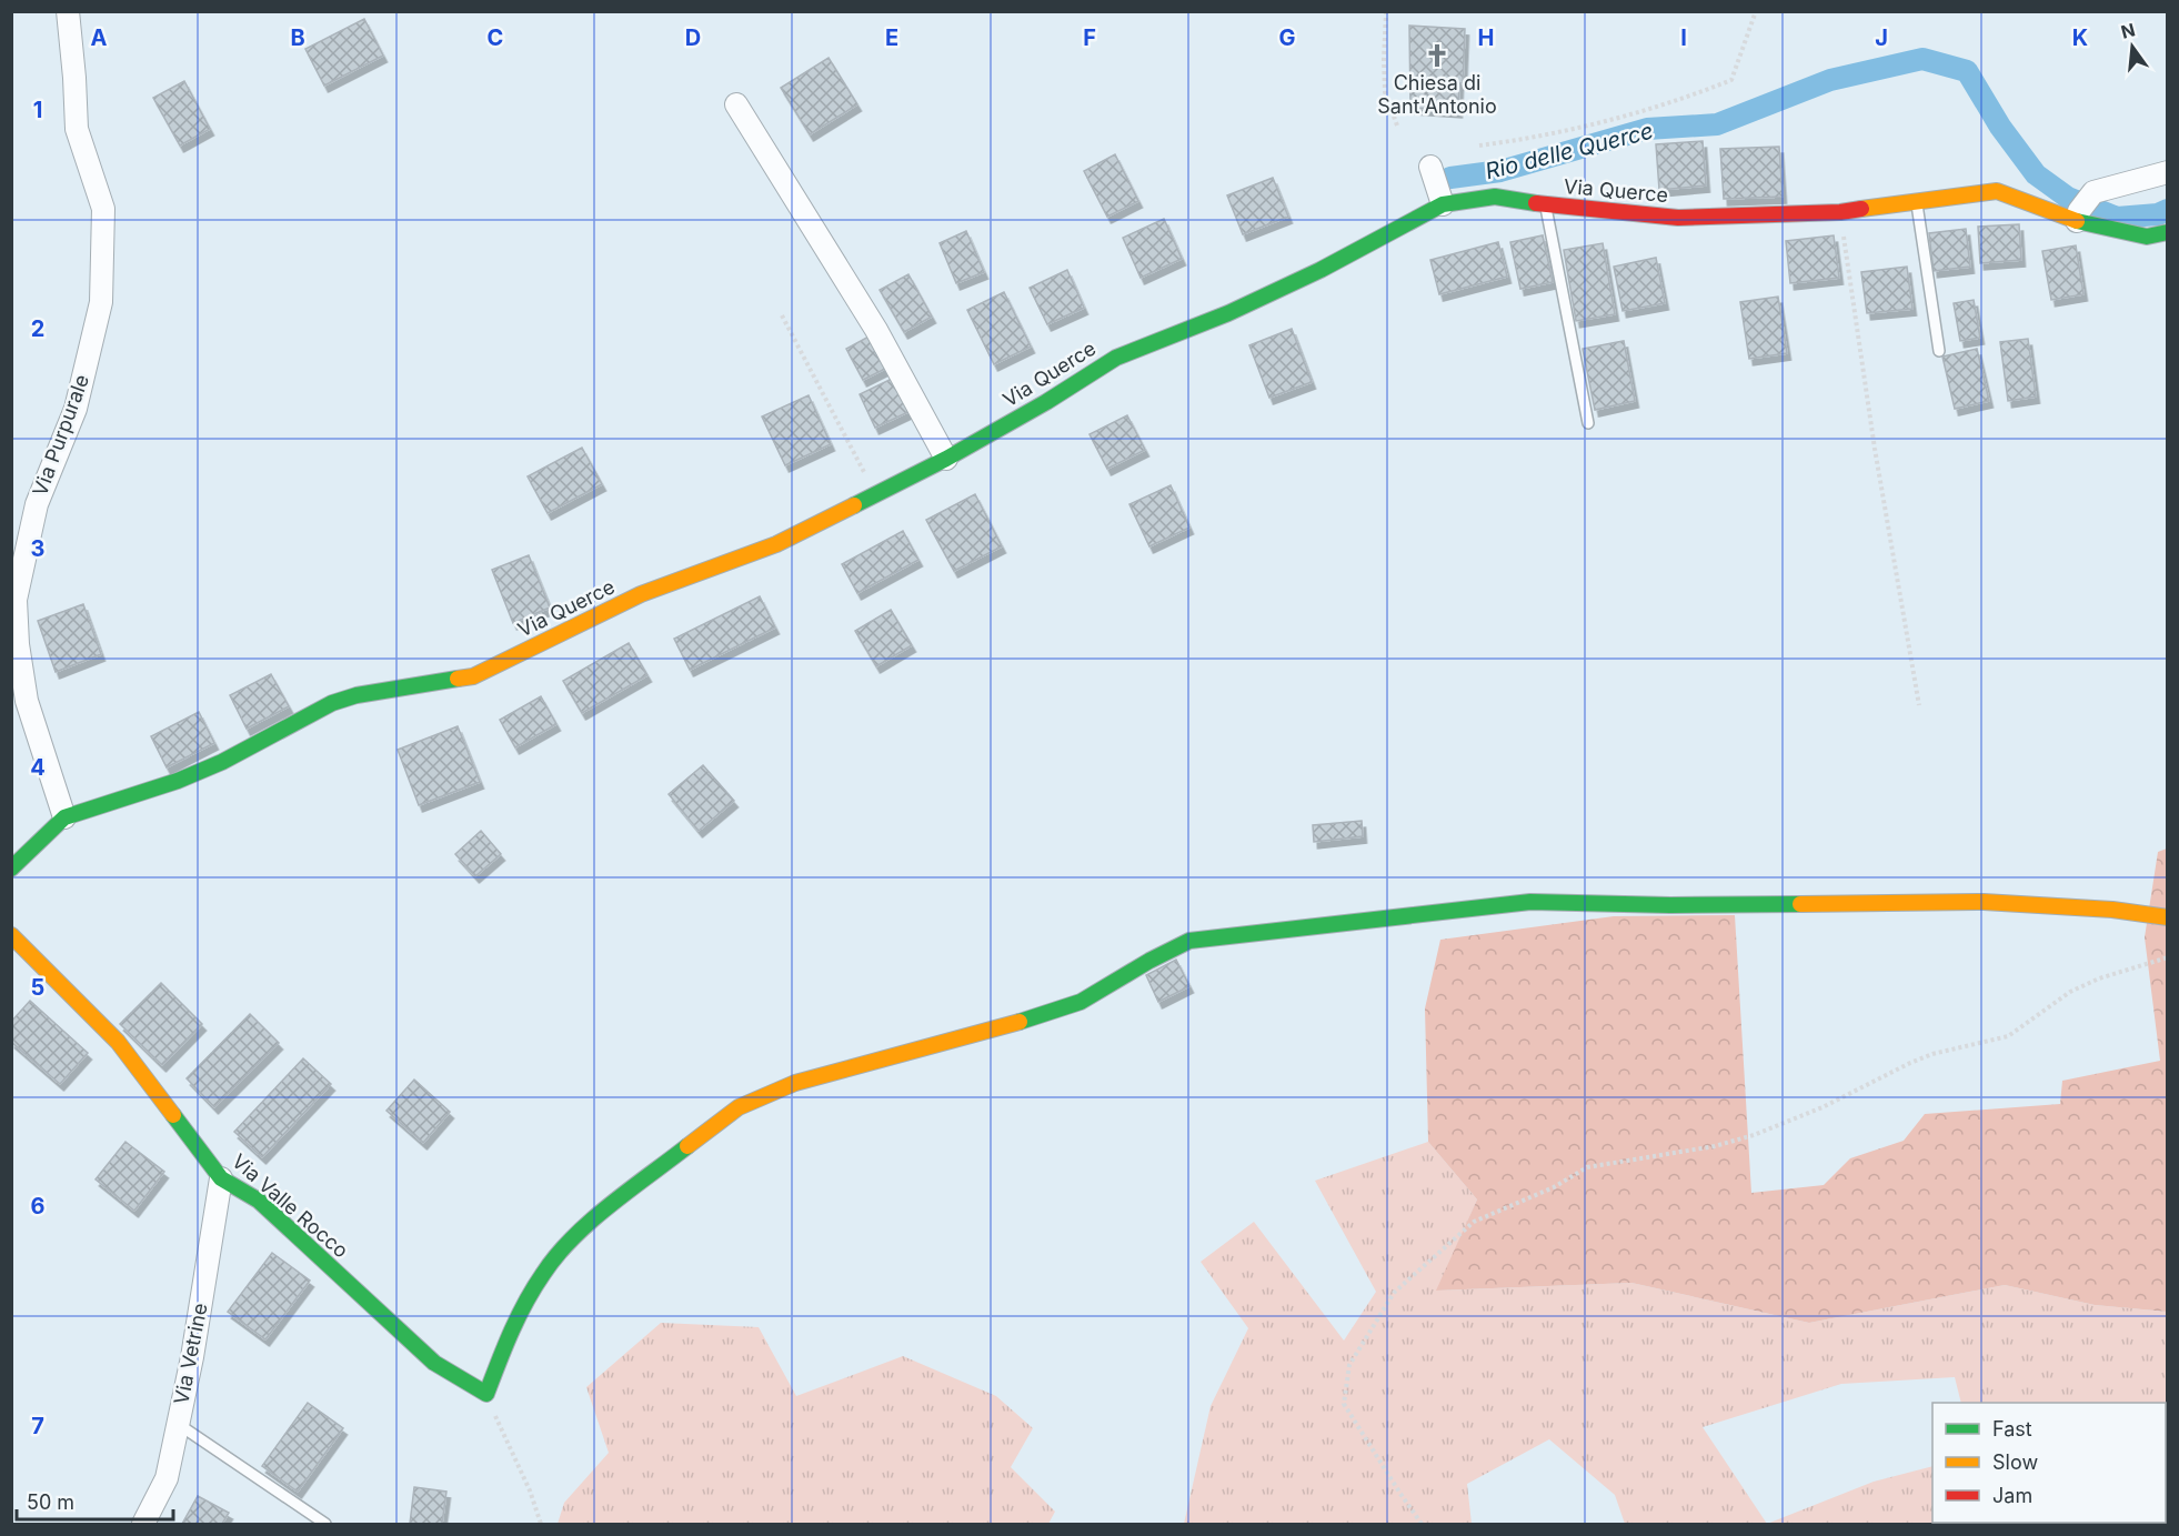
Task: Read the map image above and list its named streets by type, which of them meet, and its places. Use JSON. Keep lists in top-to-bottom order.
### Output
{
  "streets": {
    "street": [
      "Via Querce",
      "Via Purpurale",
      "Via Valle Rocco",
      "Via Vetrine"
    ]
  },
  "crossings": [
    ["Via Querce", "Via Purpurale"],
    ["Via Valle Rocco", "Via Vetrine"]
  ],
  "water": ["Rio delle Querce"],
  "places": {
    "church": ["Chiesa di Sant'Antonio"]
  },
  "legend": ["Fast", "Slow", "Jam"],
  "scale_bar": "50 m",
  "north": "top",
  "grid": {
    "columns": [
      "A",
      "B",
      "C",
      "D",
      "E",
      "F",
      "G",
      "H",
      "I",
      "J",
      "K"
    ],
    "rows": [
      "1",
      "2",
      "3",
      "4",
      "5",
      "6",
      "7"
    ]
  }
}
